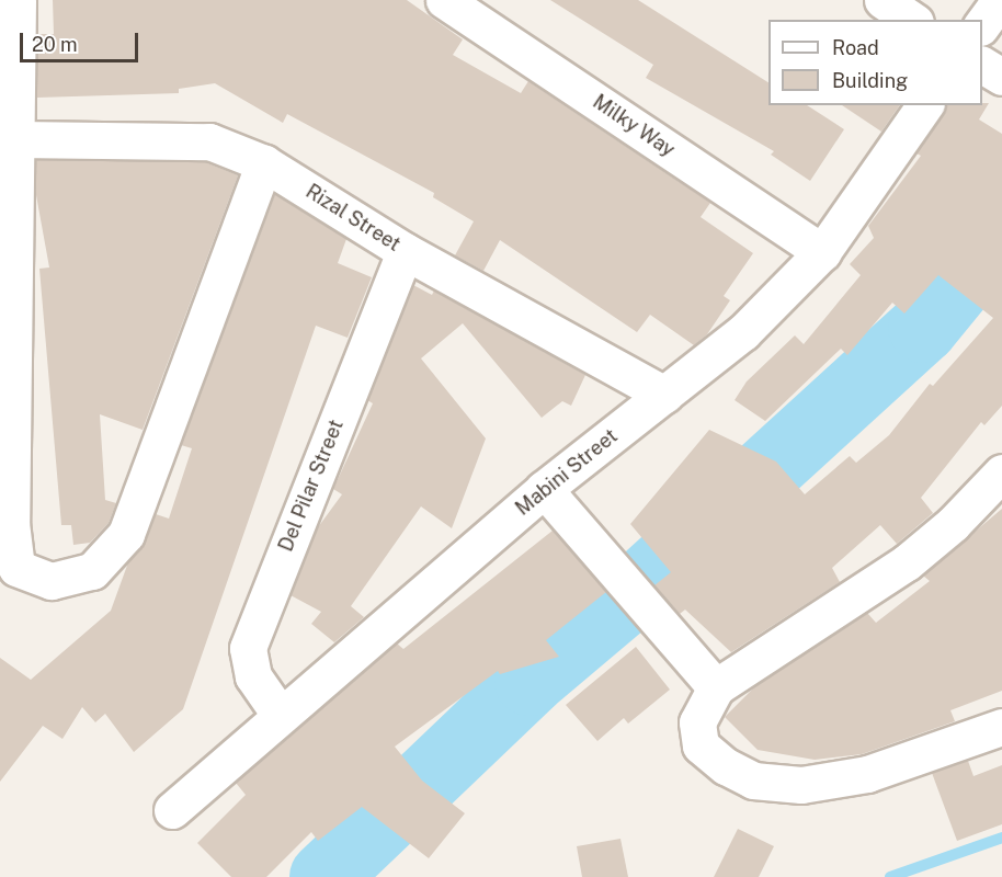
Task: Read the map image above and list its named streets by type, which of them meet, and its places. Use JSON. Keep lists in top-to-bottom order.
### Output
{
  "streets": {
    "street": [
      "Milky Way",
      "Rizal Street",
      "Mabini Street",
      "Del Pilar Street"
    ]
  },
  "crossings": [
    ["Milky Way", "Mabini Street"],
    ["Rizal Street", "Mabini Street"],
    ["Rizal Street", "Del Pilar Street"],
    ["Mabini Street", "Del Pilar Street"]
  ],
  "legend": ["Road", "Building"],
  "scale_bar": "20 m"
}
